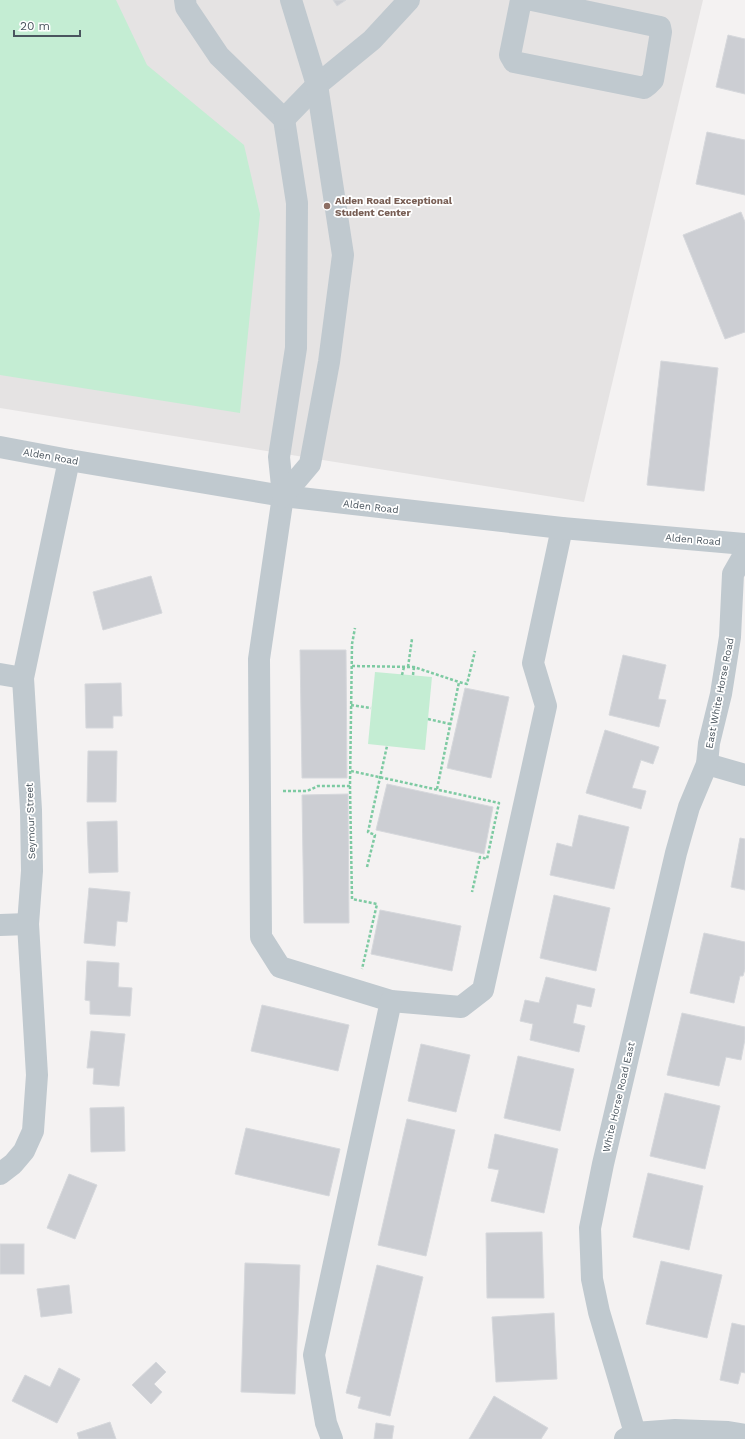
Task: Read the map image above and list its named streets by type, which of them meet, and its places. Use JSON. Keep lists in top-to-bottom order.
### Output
{
  "streets": {
    "street": [
      "Alden Road",
      "East White Horse Road",
      "Seymour Street",
      "White Horse Road East"
    ]
  },
  "crossings": [
    ["Alden Road", "Seymour Street"],
    ["East White Horse Road", "White Horse Road East"]
  ],
  "places": ["Alden Road Exceptional Student Center"],
  "scale_bar": "20 m"
}
